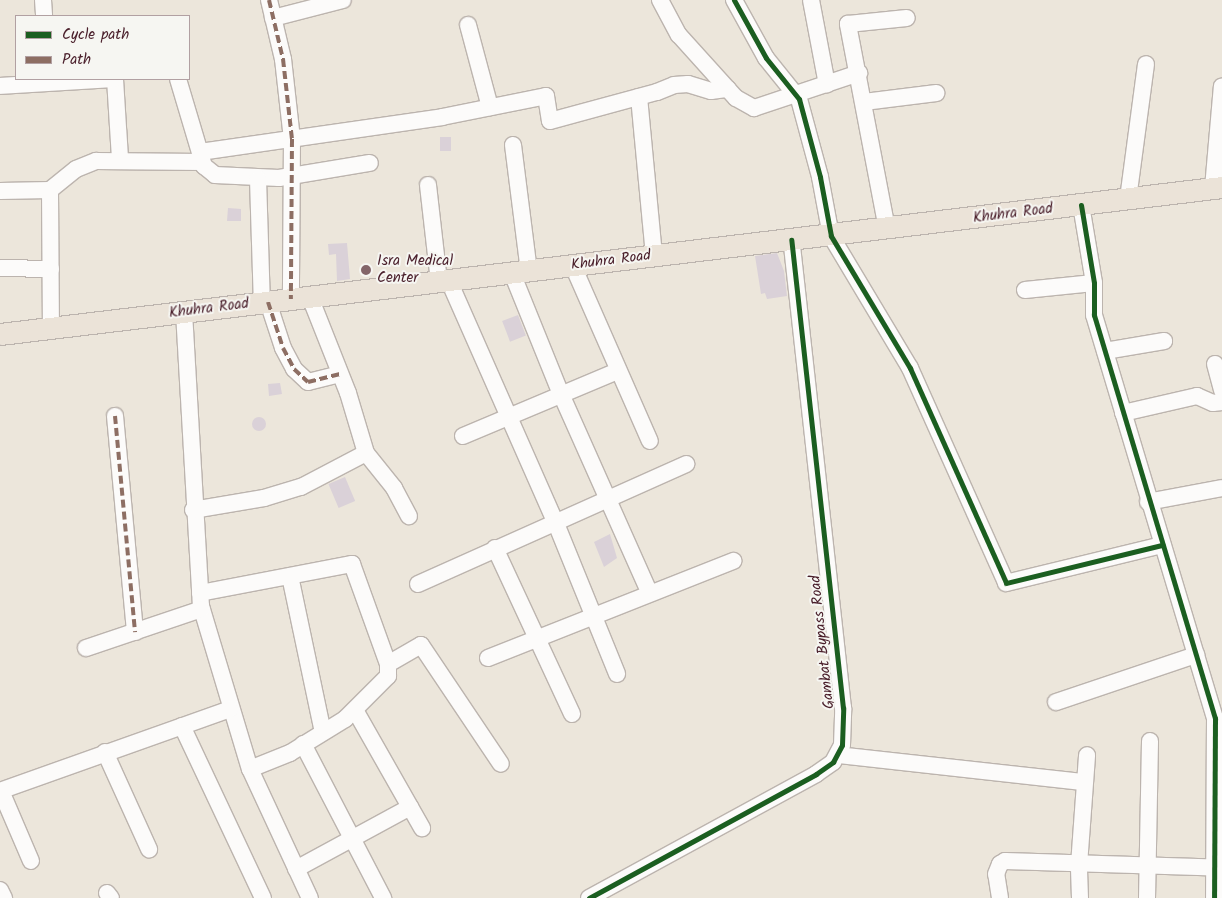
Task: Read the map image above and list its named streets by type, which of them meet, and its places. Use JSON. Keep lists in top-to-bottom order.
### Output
{
  "streets": {
    "main road": ["Khuhra Road"],
    "street": ["Gambat Bypass Road"]
  },
  "crossings": [
    ["Khuhra Road", "Gambat Bypass Road"]
  ],
  "places": ["Isra Medical Center"],
  "legend": ["Cycle path", "Path"]
}
